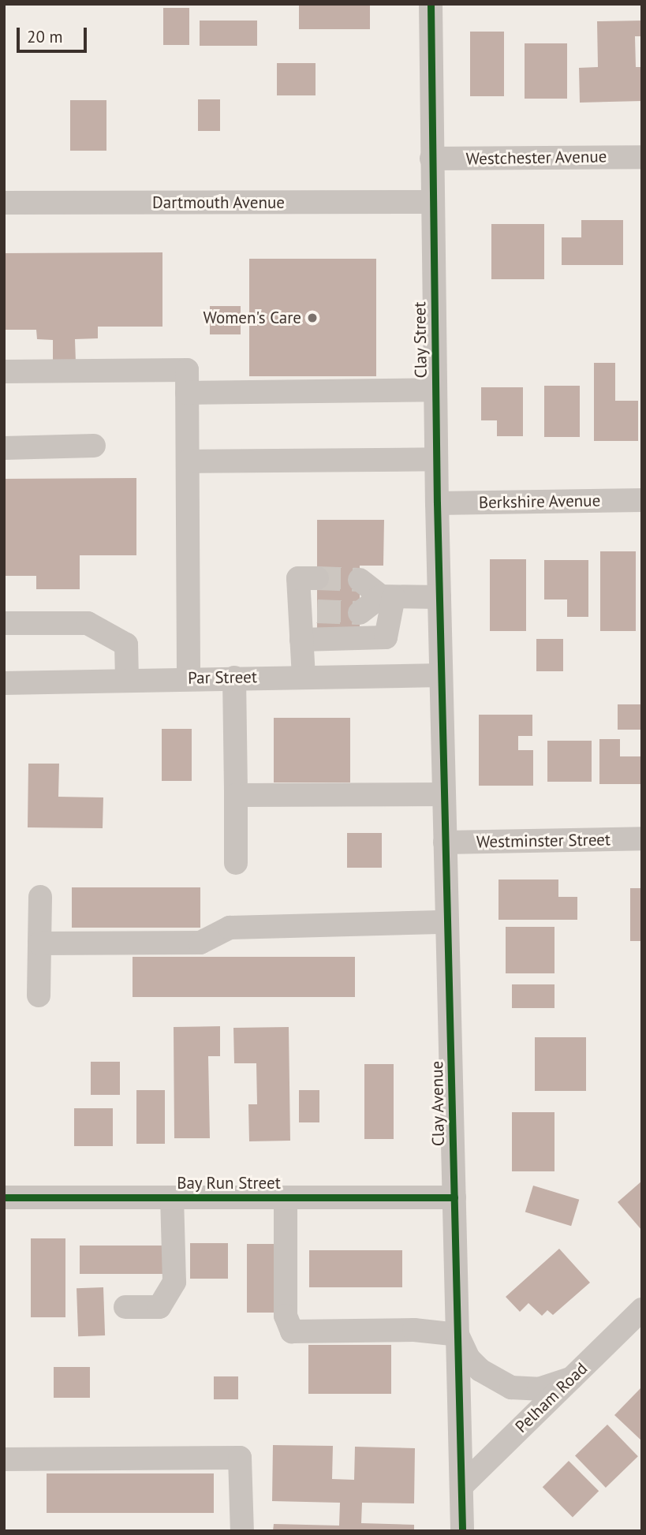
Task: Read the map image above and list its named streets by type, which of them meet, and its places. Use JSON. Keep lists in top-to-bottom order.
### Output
{
  "streets": {
    "street": [
      "Westchester Avenue",
      "Dartmouth Avenue",
      "Clay Street",
      "Berkshire Avenue",
      "Par Street",
      "Westminster Street",
      "Clay Avenue",
      "Bay Run Street",
      "Pelham Road"
    ]
  },
  "crossings": [
    ["Westchester Avenue", "Clay Street"],
    ["Dartmouth Avenue", "Clay Street"],
    ["Clay Street", "Berkshire Avenue"],
    ["Clay Street", "Par Street"],
    ["Clay Street", "Clay Avenue"],
    ["Par Street", "Clay Avenue"],
    ["Westminster Street", "Clay Avenue"],
    ["Clay Avenue", "Bay Run Street"],
    ["Clay Avenue", "Pelham Road"]
  ],
  "places": ["Women's Care"],
  "scale_bar": "20 m"
}
